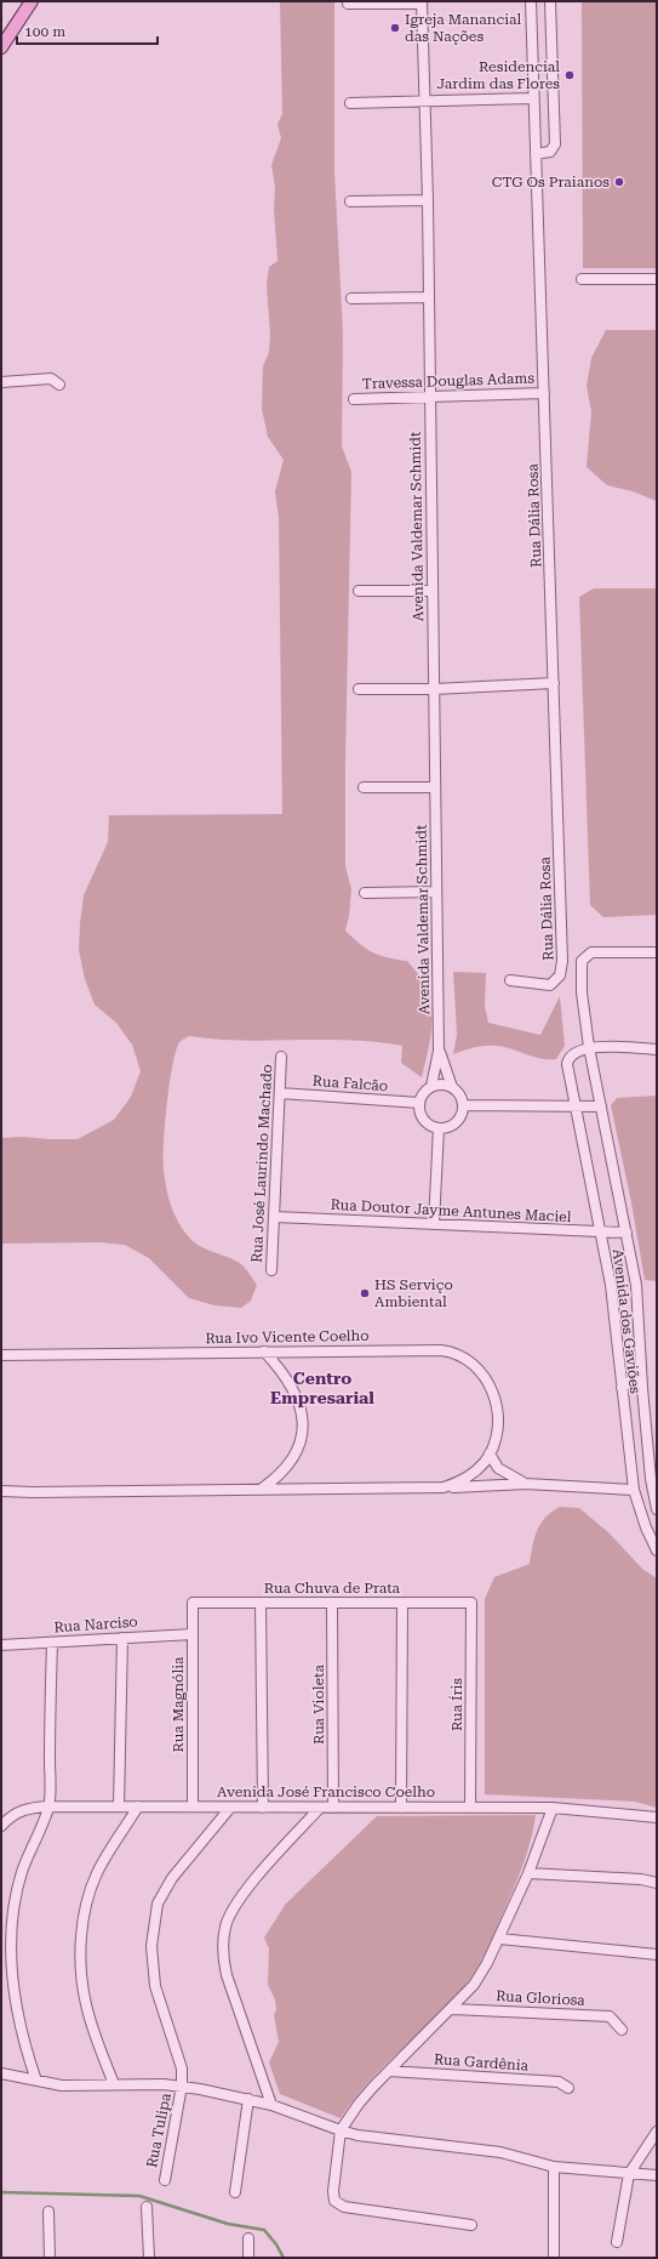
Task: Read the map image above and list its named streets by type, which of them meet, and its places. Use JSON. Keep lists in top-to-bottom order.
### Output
{
  "streets": {
    "street": [
      "Travessa Douglas Adams",
      "Rua Dália Rosa",
      "Avenida Valdemar Schmidt",
      "Rua Falcão",
      "Rua José Laurindo Machado",
      "Rua Doutor Jayme Antunes Maciel",
      "Avenida dos Gaviões",
      "Rua Ivo Vicente Coelho",
      "Rua Chuva de Prata",
      "Rua Narciso",
      "Rua Magnólia",
      "Rua Violeta",
      "Rua Íris",
      "Avenida José Francisco Coelho",
      "Rua Gloriosa",
      "Rua Gardênia",
      "Rua Tulipa"
    ]
  },
  "crossings": [
    ["Travessa Douglas Adams", "Rua Dália Rosa"],
    ["Travessa Douglas Adams", "Avenida Valdemar Schmidt"],
    ["Rua Falcão", "Rua José Laurindo Machado"],
    ["Rua José Laurindo Machado", "Rua Doutor Jayme Antunes Maciel"],
    ["Rua Doutor Jayme Antunes Maciel", "Avenida dos Gaviões"],
    ["Avenida dos Gaviões", "Rua Ivo Vicente Coelho"],
    ["Rua Chuva de Prata", "Rua Magnólia"],
    ["Rua Chuva de Prata", "Rua Violeta"],
    ["Rua Chuva de Prata", "Rua Íris"],
    ["Rua Narciso", "Rua Magnólia"],
    ["Rua Magnólia", "Avenida José Francisco Coelho"],
    ["Rua Violeta", "Avenida José Francisco Coelho"],
    ["Rua Íris", "Avenida José Francisco Coelho"],
    ["Avenida José Francisco Coelho", "Rua Tulipa"]
  ],
  "districts": ["Centro Empresarial"],
  "places": [
    "Igreja Manancial das Nações",
    "Residencial Jardim das Flores",
    "CTG Os Praianos",
    "HS Serviço Ambiental"
  ],
  "scale_bar": "100 m"
}
